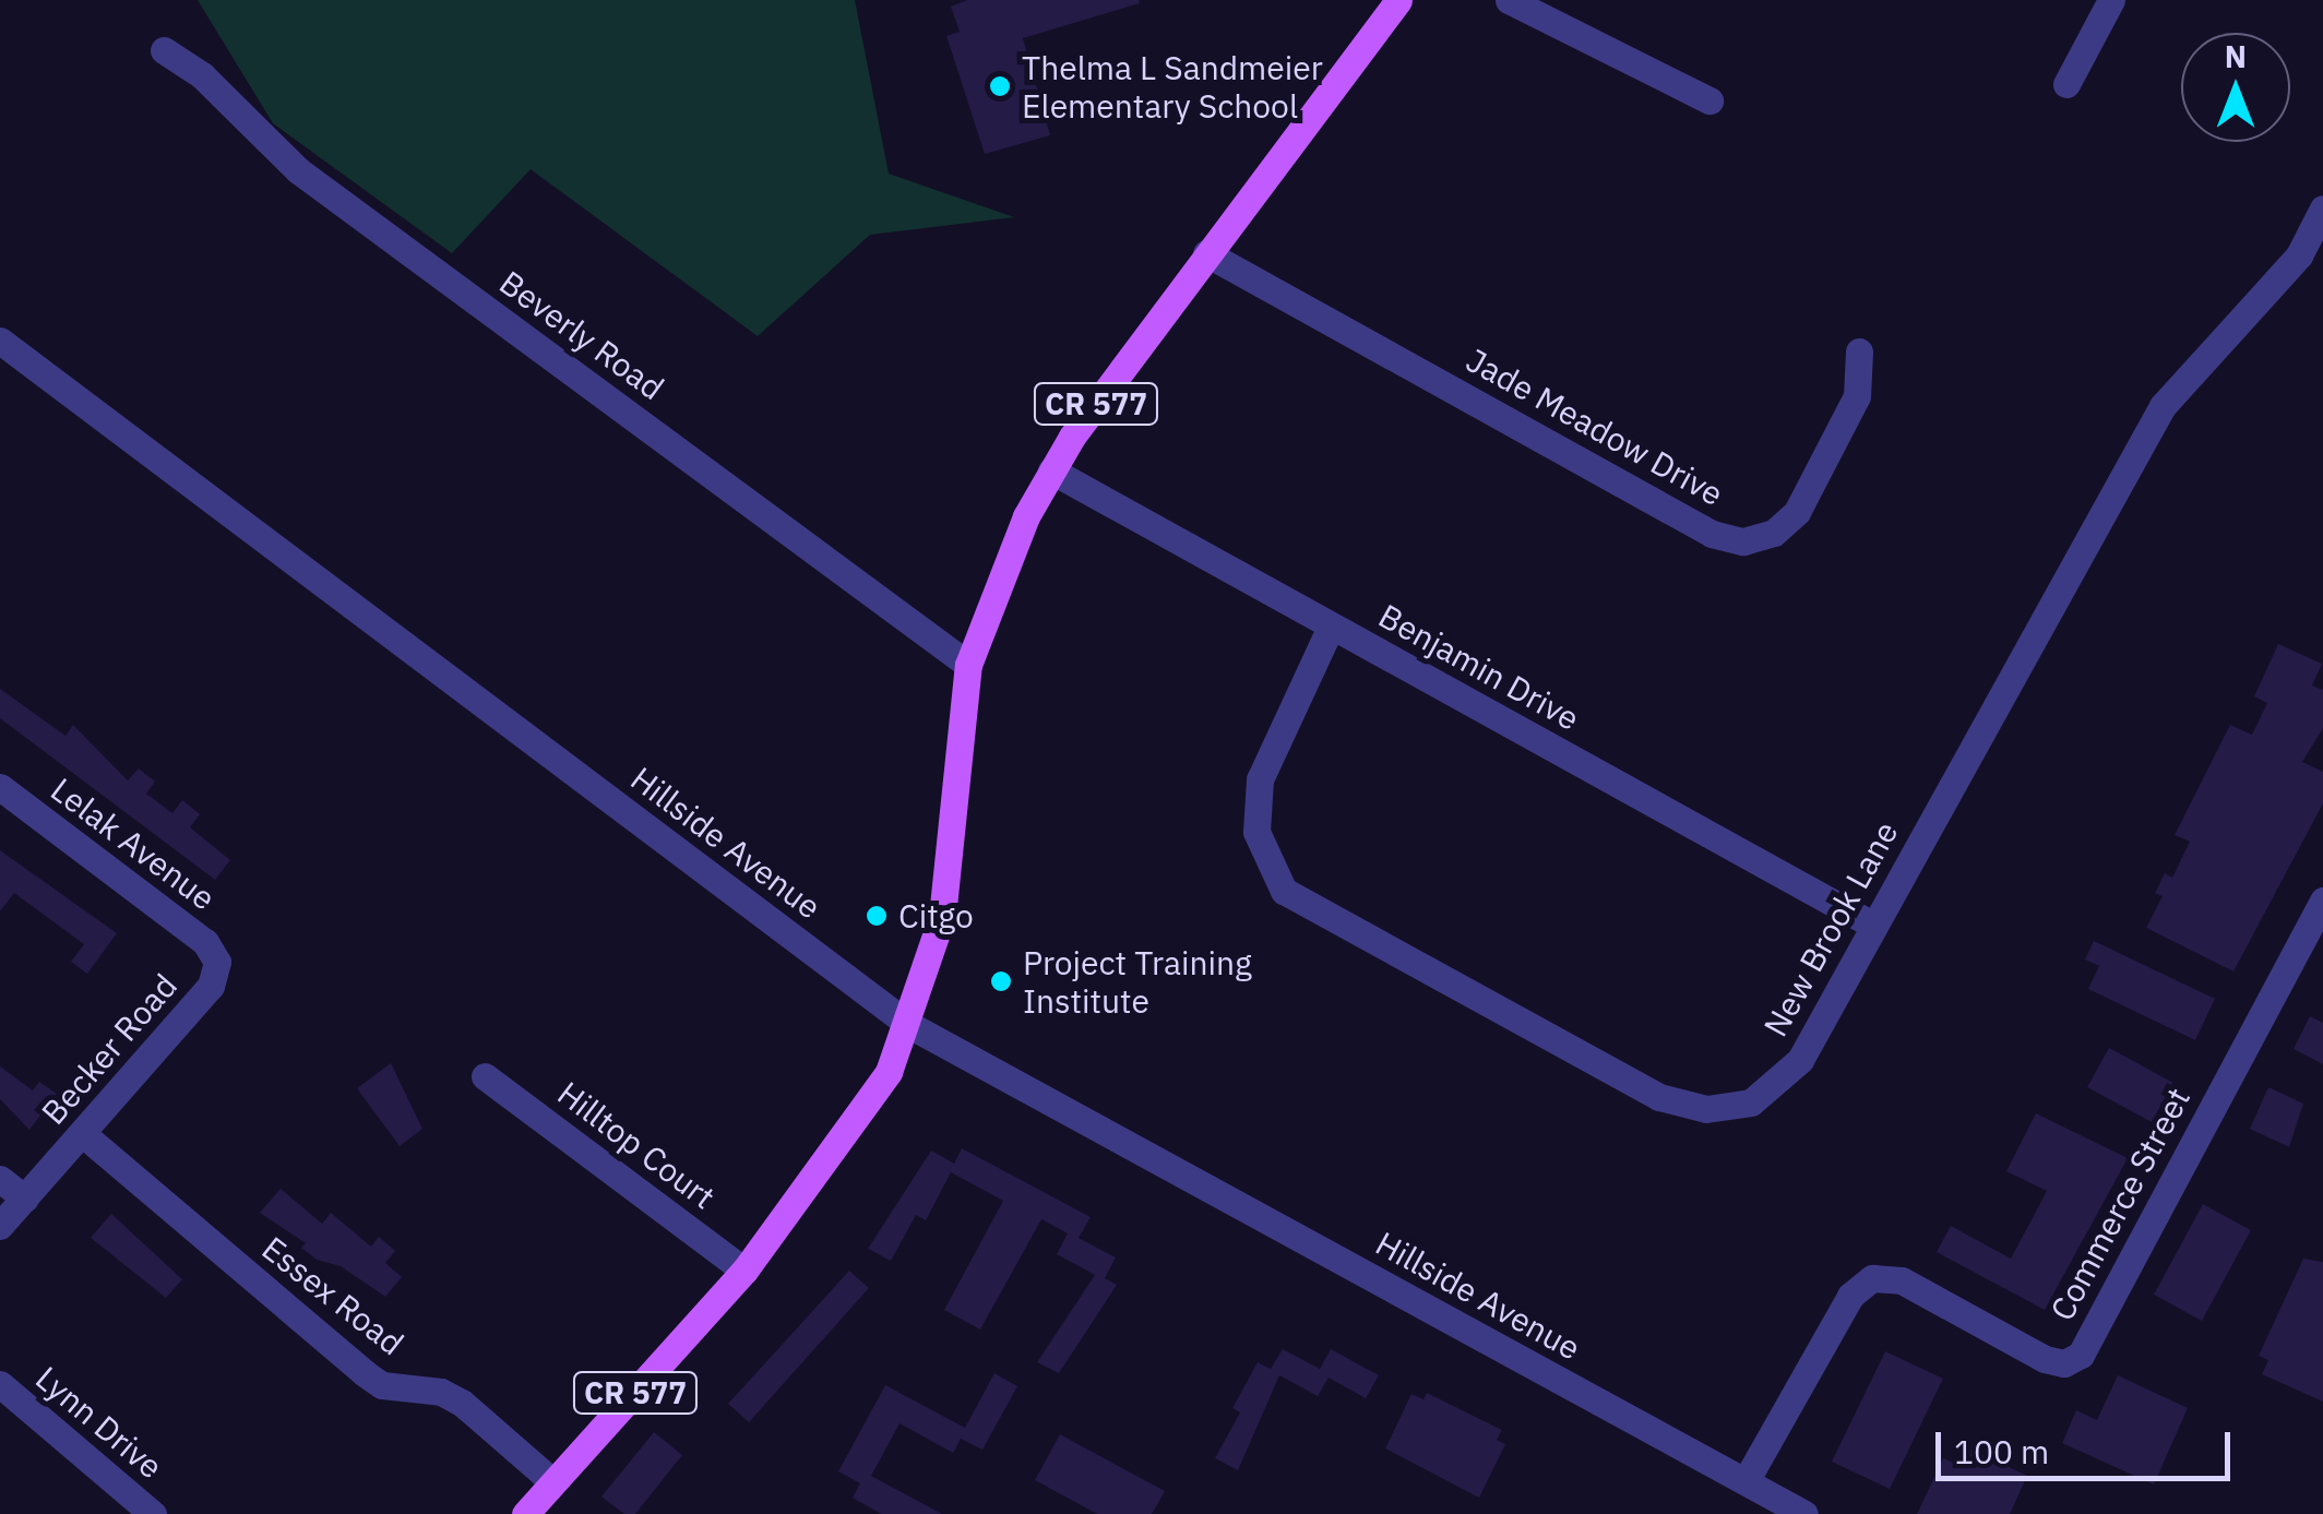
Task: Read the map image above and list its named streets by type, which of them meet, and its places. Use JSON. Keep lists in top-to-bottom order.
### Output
{
  "streets": {
    "main road": ["CR 577"],
    "street": [
      "Beverly Road",
      "Jade Meadow Drive",
      "Benjamin Drive",
      "Hillside Avenue",
      "Lelak Avenue",
      "New Brook Lane",
      "Becker Road",
      "Hilltop Court",
      "Commerce Street",
      "Essex Road",
      "Lynn Drive"
    ]
  },
  "crossings": [
    ["Beverly Road", "CR 577"],
    ["CR 577", "Jade Meadow Drive"],
    ["CR 577", "Benjamin Drive"],
    ["CR 577", "Hillside Avenue"],
    ["CR 577", "Hilltop Court"],
    ["CR 577", "Essex Road"],
    ["Benjamin Drive", "New Brook Lane"],
    ["Hillside Avenue", "Commerce Street"],
    ["Lelak Avenue", "Becker Road"],
    ["Becker Road", "Essex Road"]
  ],
  "places": ["Thelma L Sandmeier Elementary School", "Citgo", "Project Training Institute"],
  "scale_bar": "100 m",
  "north": "top"
}
